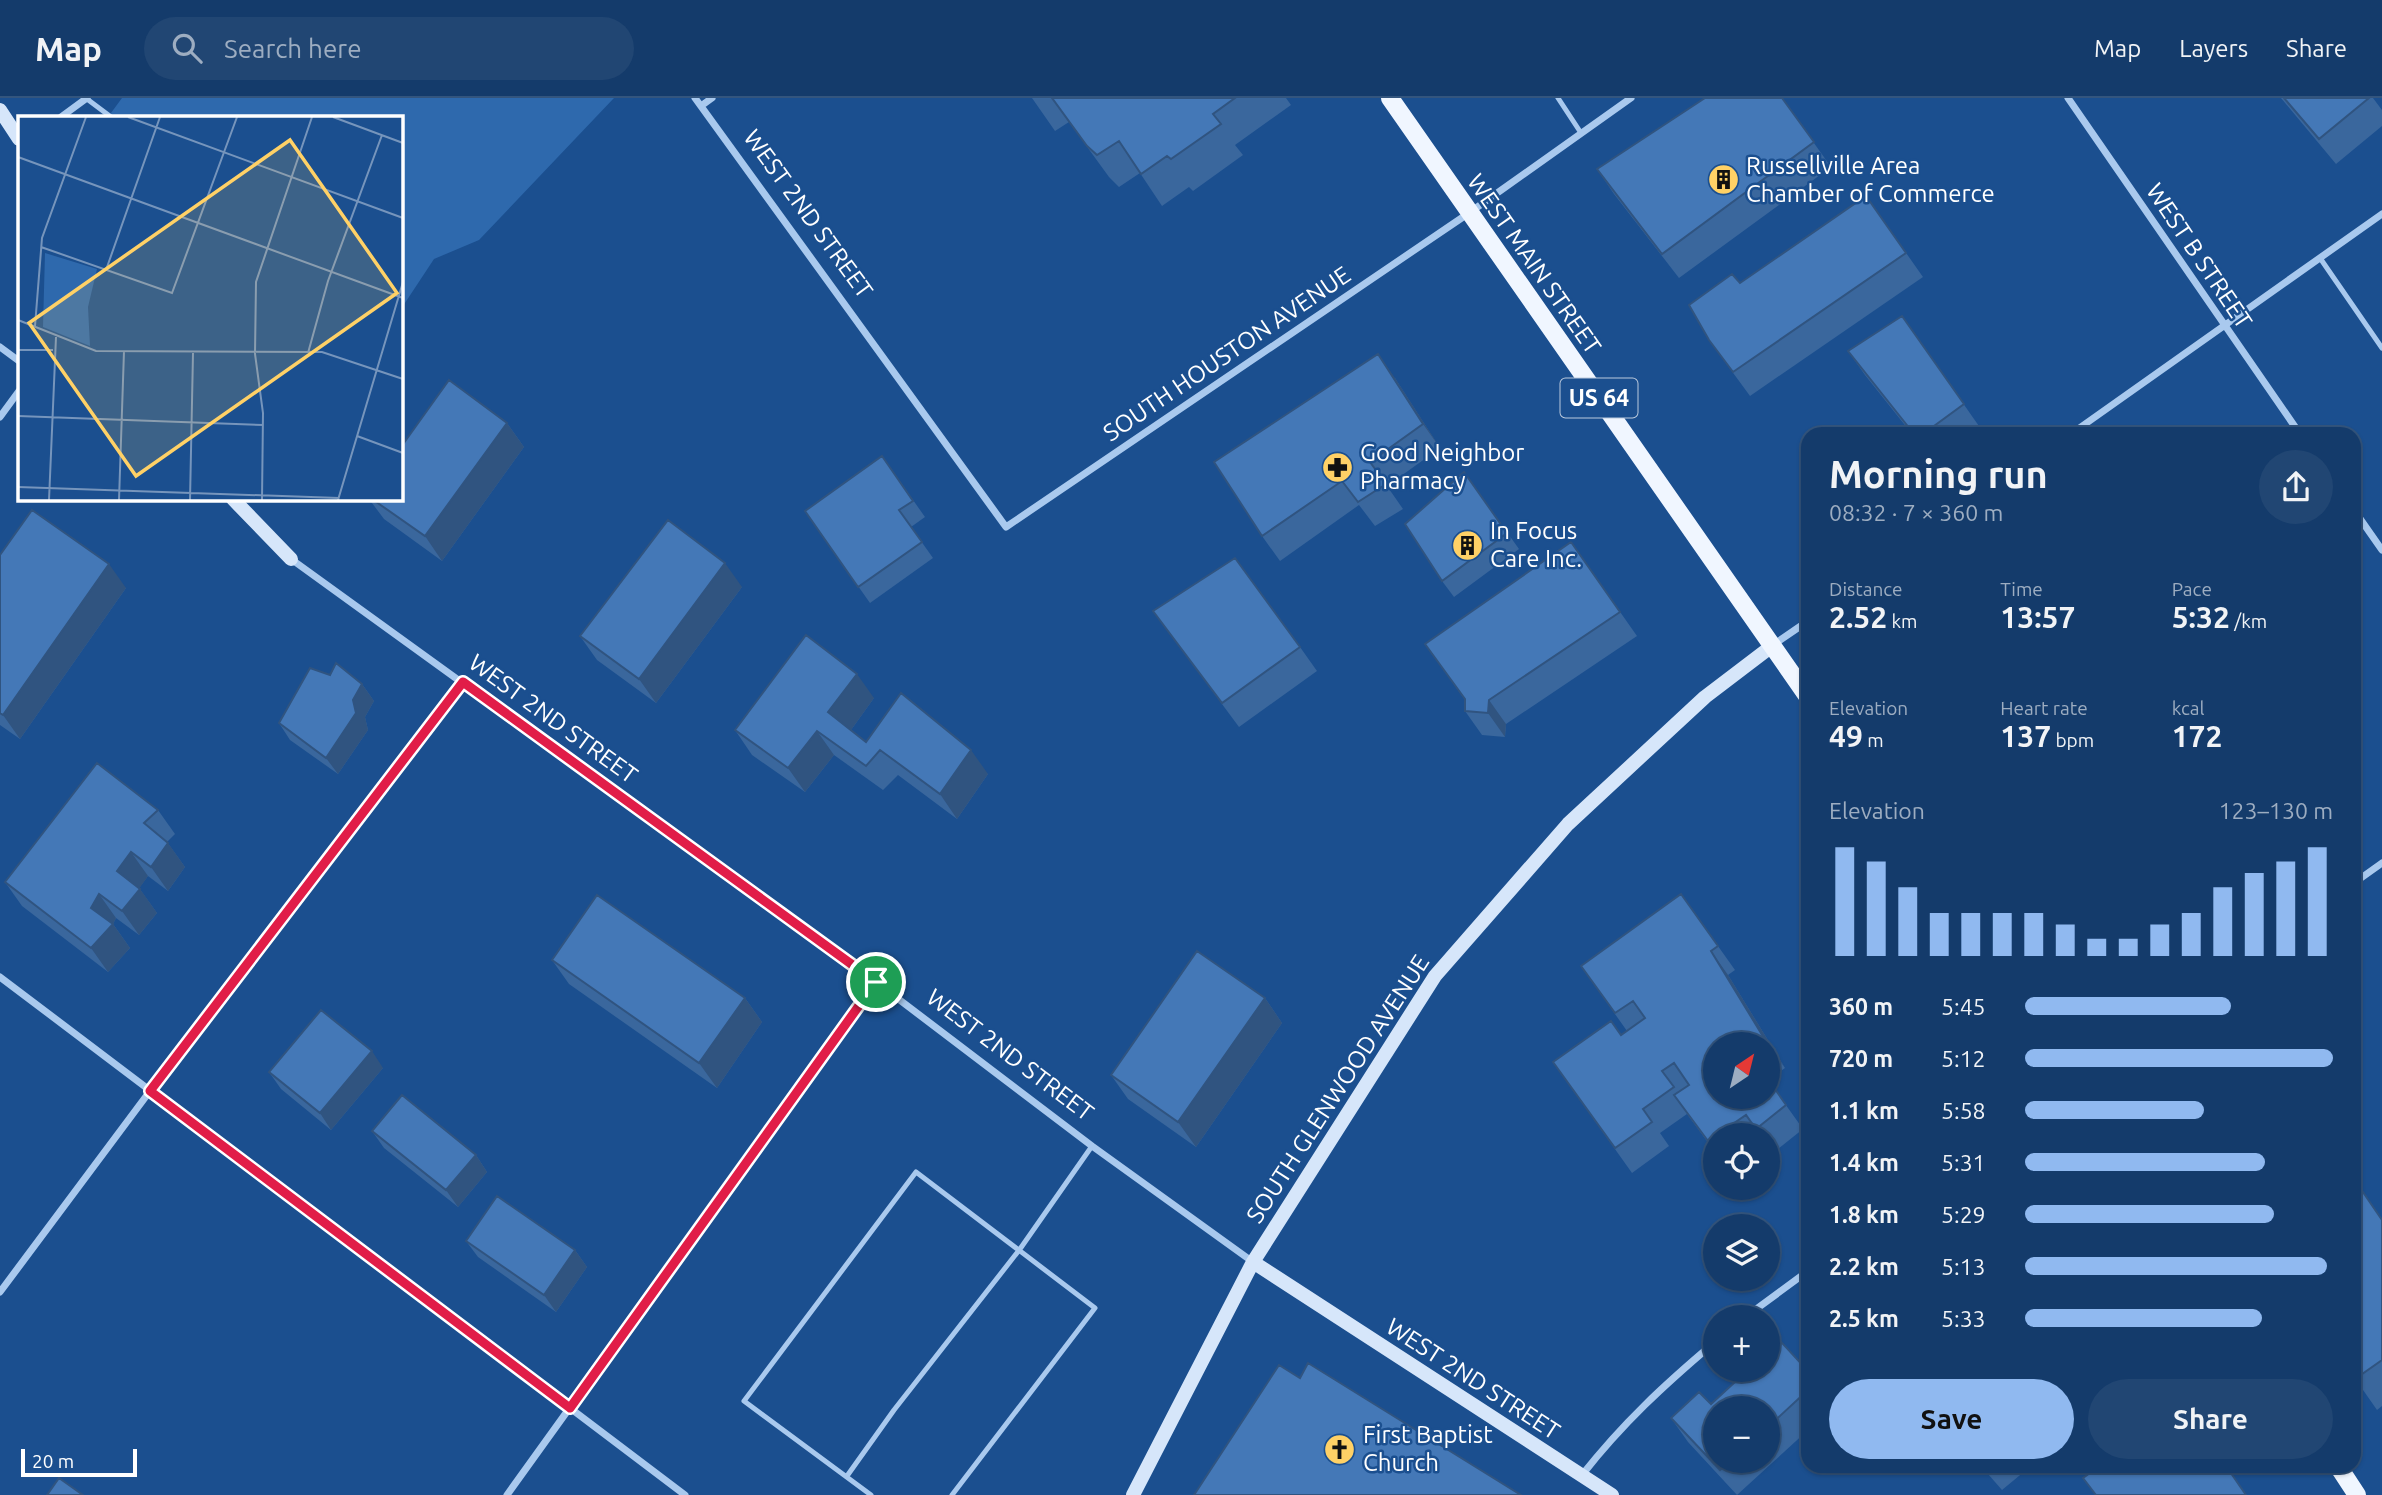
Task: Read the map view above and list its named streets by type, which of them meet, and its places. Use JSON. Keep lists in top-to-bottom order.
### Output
{
  "streets": {
    "main road": ["WEST MAIN STREET", "US 64"],
    "street": [
      "WEST 2ND STREET",
      "WEST B STREET",
      "SOUTH HOUSTON AVENUE",
      "SOUTH GLENWOOD AVENUE"
    ]
  },
  "crossings": [
    ["WEST 2ND STREET", "SOUTH HOUSTON AVENUE"],
    ["WEST 2ND STREET", "SOUTH GLENWOOD AVENUE"],
    ["WEST MAIN STREET", "SOUTH HOUSTON AVENUE"],
    ["WEST MAIN STREET", "SOUTH GLENWOOD AVENUE"]
  ],
  "places": {
    "building": ["Russellville Area Chamber of Commerce", "In Focus Care Inc."],
    "pharmacy": ["Good Neighbor Pharmacy"],
    "church": ["First Baptist Church"]
  },
  "scale_bar": "20 m",
  "north": "top right",
  "page": {
    "header": "Map",
    "search": "Search here",
    "nav": ["Map", "Layers", "Share"],
    "heading": ["Morning run", "08:32 · 7 × 360 m"],
    "stats": [
      ["Distance", "2.52 km"],
      ["Time", "13:57"],
      ["Pace", "5:32 /km"],
      ["Elevation", "49 m"],
      ["Heart rate", "137 bpm"],
      ["kcal", "172"]
    ],
    "chart": ["Elevation", "123–130 m"],
    "list": [
      {
        "name": "360 m",
        "note": "5:45"
      },
      {
        "name": "720 m",
        "note": "5:12"
      },
      {
        "name": "1.1 km",
        "note": "5:58"
      },
      {
        "name": "1.4 km",
        "note": "5:31"
      },
      {
        "name": "1.8 km",
        "note": "5:29"
      },
      {
        "name": "2.2 km",
        "note": "5:13"
      },
      {
        "name": "2.5 km",
        "note": "5:33"
      }
    ],
    "map_buttons": ["+", "−"],
    "buttons": ["Save", "Share"],
    "scale": "20 m"
  }
}
